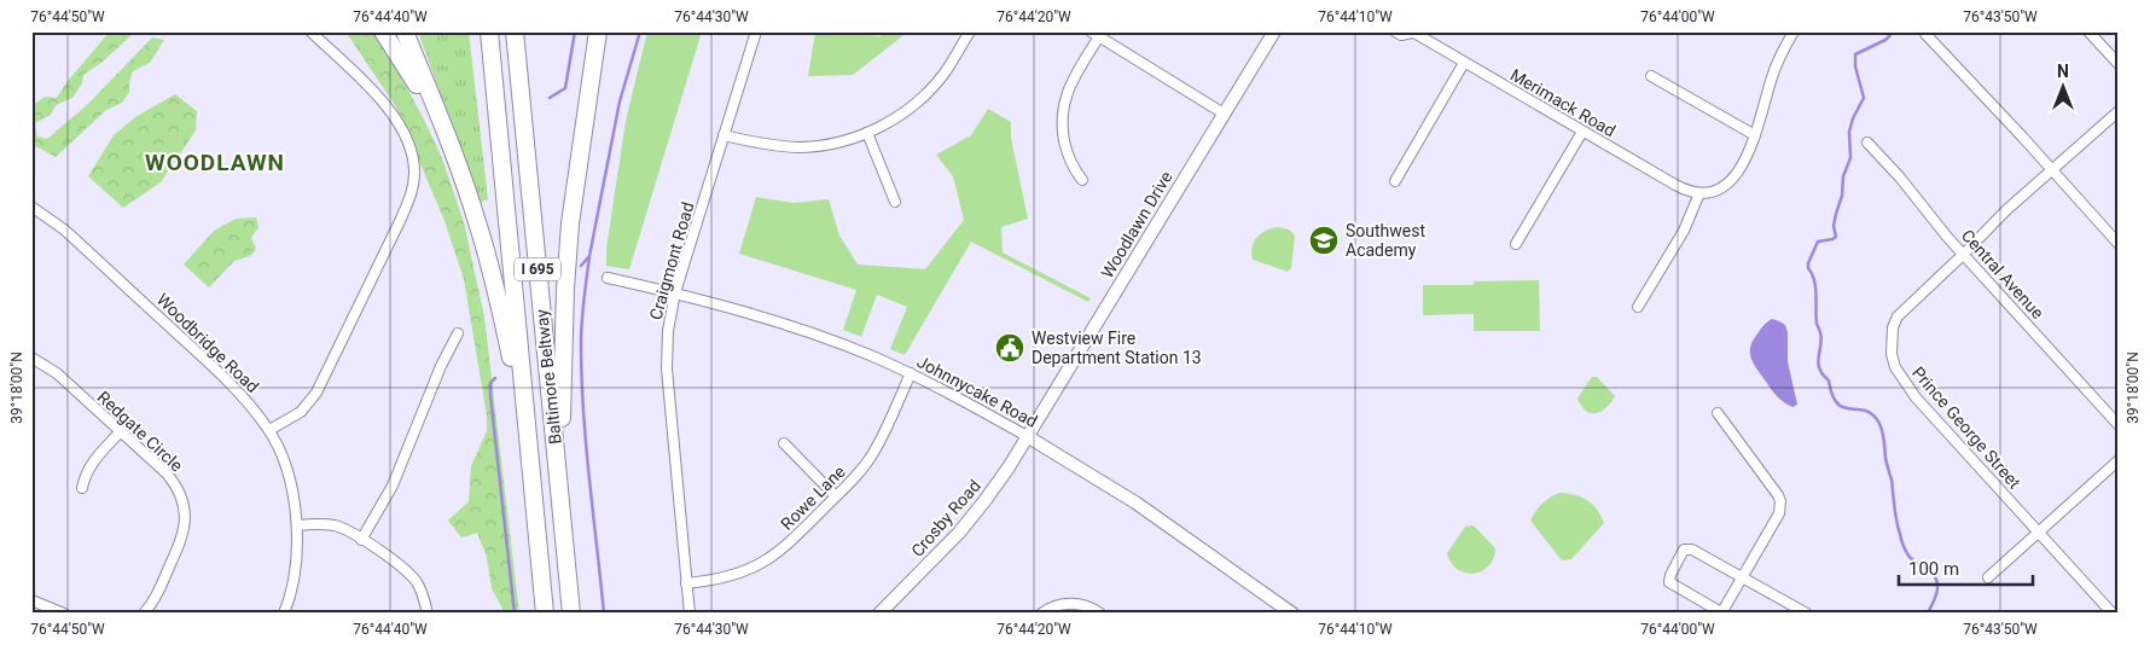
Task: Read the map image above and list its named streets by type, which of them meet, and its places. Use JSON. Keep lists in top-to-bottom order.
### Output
{
  "streets": {
    "highway": ["I 695", "Baltimore Beltway"],
    "main road": ["Woodlawn Drive", "Johnnycake Road", "Crosby Road"],
    "street": [
      "Merimack Road",
      "Craigmont Road",
      "Central Avenue",
      "Woodbridge Road",
      "Prince George Street",
      "Redgate Circle",
      "Rowe Lane"
    ]
  },
  "crossings": [
    ["Woodlawn Drive", "Johnnycake Road"],
    ["Woodlawn Drive", "Crosby Road"],
    ["Craigmont Road", "Johnnycake Road"],
    ["Craigmont Road", "Rowe Lane"],
    ["Central Avenue", "Prince George Street"],
    ["Johnnycake Road", "Rowe Lane"],
    ["Johnnycake Road", "Crosby Road"]
  ],
  "districts": ["WOODLAWN"],
  "places": {
    "school or university": ["Southwest Academy"],
    "public building": ["Westview Fire Department Station 13"]
  },
  "scale_bar": "100 m",
  "north": "top",
  "coordinates": [
    "76°44'50\"W",
    "76°44'40\"W",
    "76°44'30\"W",
    "76°44'20\"W",
    "76°44'10\"W",
    "76°44'00\"W",
    "76°43'50\"W",
    "39°18'00\"N"
  ]
}
